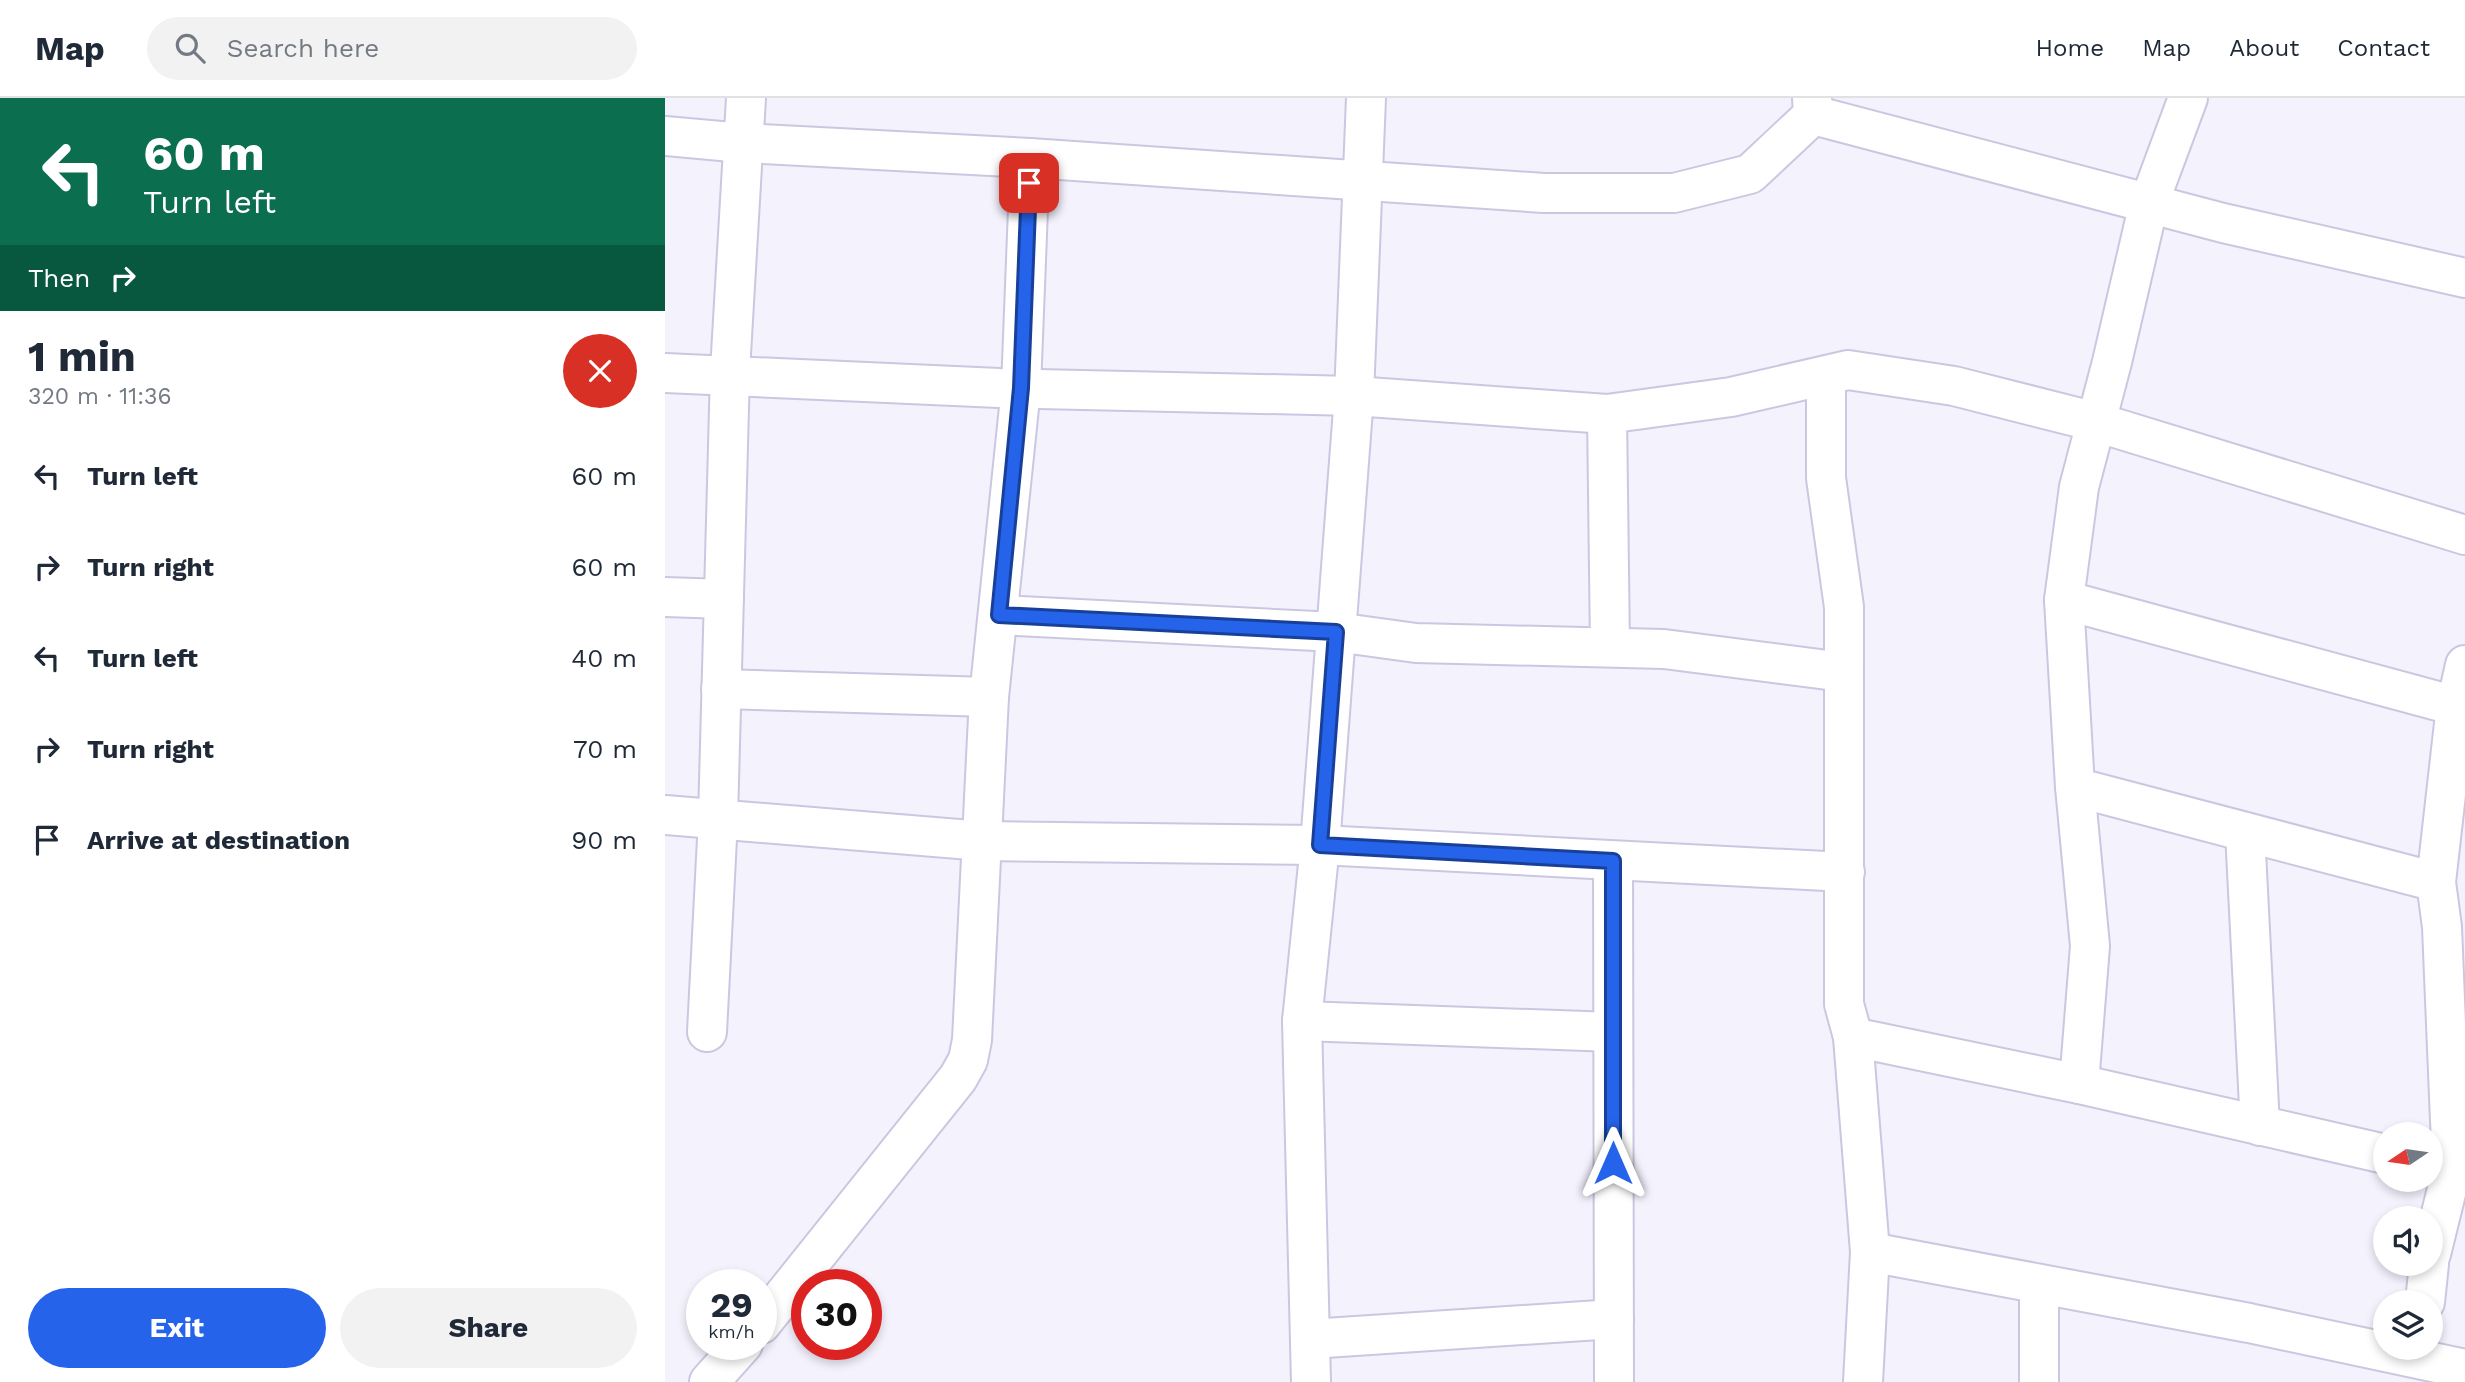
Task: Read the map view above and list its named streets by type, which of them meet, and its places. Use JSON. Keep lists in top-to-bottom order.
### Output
{
  "north": "left",
  "page": {
    "header": "Map",
    "search": "Search here",
    "nav": [
      "Home",
      "Map",
      "About",
      "Contact"
    ],
    "turn": ["60 m", "Turn left"],
    "then": "Then",
    "heading": ["1 min", "320 m · 11:36"],
    "list": [
      {
        "name": "Turn left",
        "value": "60 m"
      },
      {
        "name": "Turn right",
        "value": "60 m"
      },
      {
        "name": "Turn left",
        "value": "40 m"
      },
      {
        "name": "Turn right",
        "value": "70 m"
      },
      {
        "name": "Arrive at destination",
        "value": "90 m"
      }
    ],
    "speed": "29 km/h",
    "limit": "30",
    "buttons": ["Exit", "Share"]
  }
}
